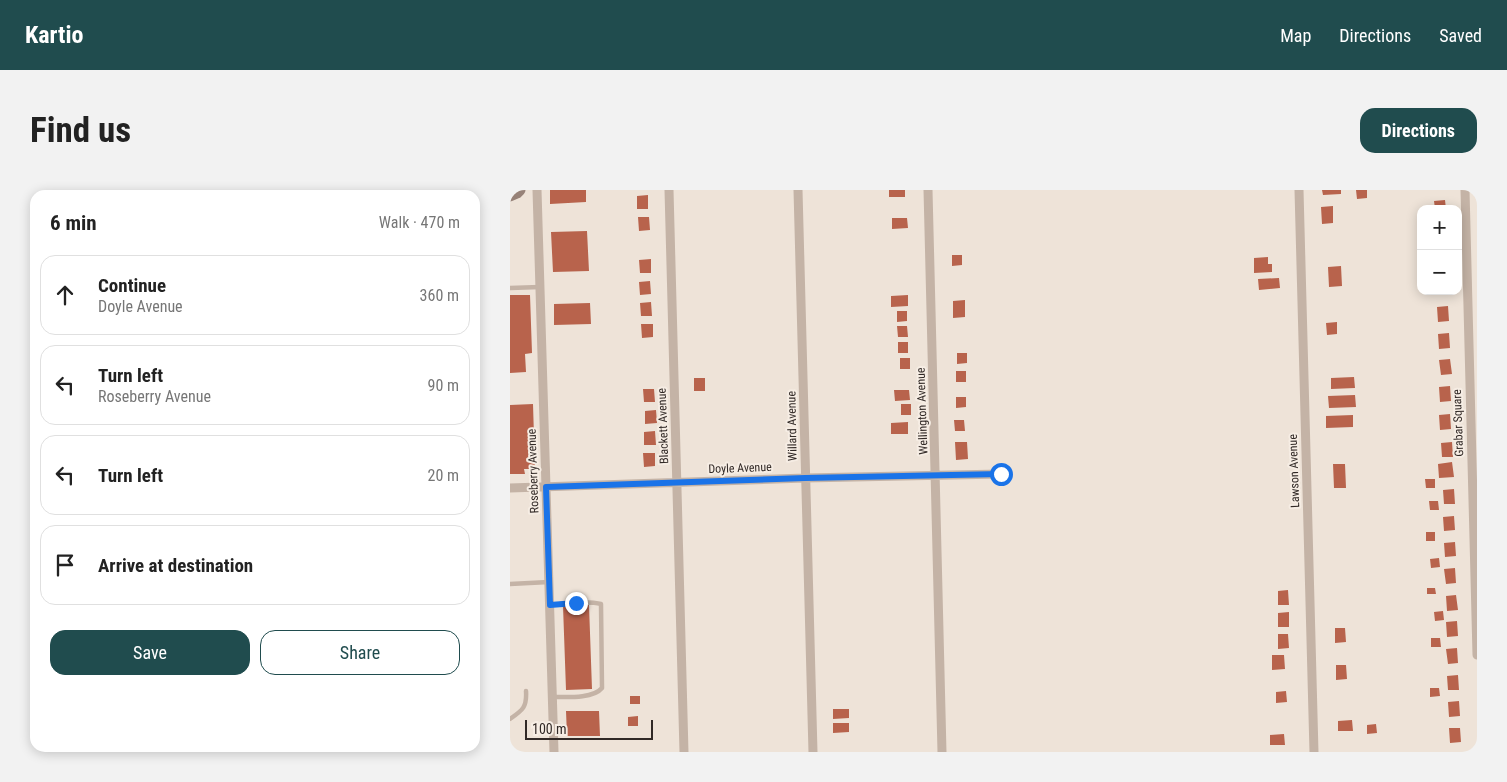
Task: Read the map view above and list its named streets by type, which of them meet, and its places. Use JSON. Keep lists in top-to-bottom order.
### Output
{
  "streets": {
    "street": [
      "Wellington Avenue",
      "Grabar Square",
      "Blackett Avenue",
      "Willard Avenue",
      "Doyle Avenue",
      "Roseberry Avenue",
      "Lawson Avenue"
    ]
  },
  "crossings": [
    ["Wellington Avenue", "Doyle Avenue"],
    ["Blackett Avenue", "Doyle Avenue"],
    ["Willard Avenue", "Doyle Avenue"],
    ["Doyle Avenue", "Roseberry Avenue"]
  ],
  "scale_bar": "100 m",
  "page": {
    "header": "Kartio",
    "nav": ["Map", "Directions", "Saved"],
    "buttons": [
      "Directions",
      ["Save", "Share"]
    ],
    "title": "Find us",
    "heading": ["6 min", "Walk · 470 m"],
    "map_buttons": ["+", "−"],
    "list": [
      ["Continue", "Doyle Avenue", "360 m"],
      ["Turn left", "Roseberry Avenue", "90 m"],
      ["Turn left", "20 m"],
      "Arrive at destination"
    ],
    "scale": "100 m"
  }
}
